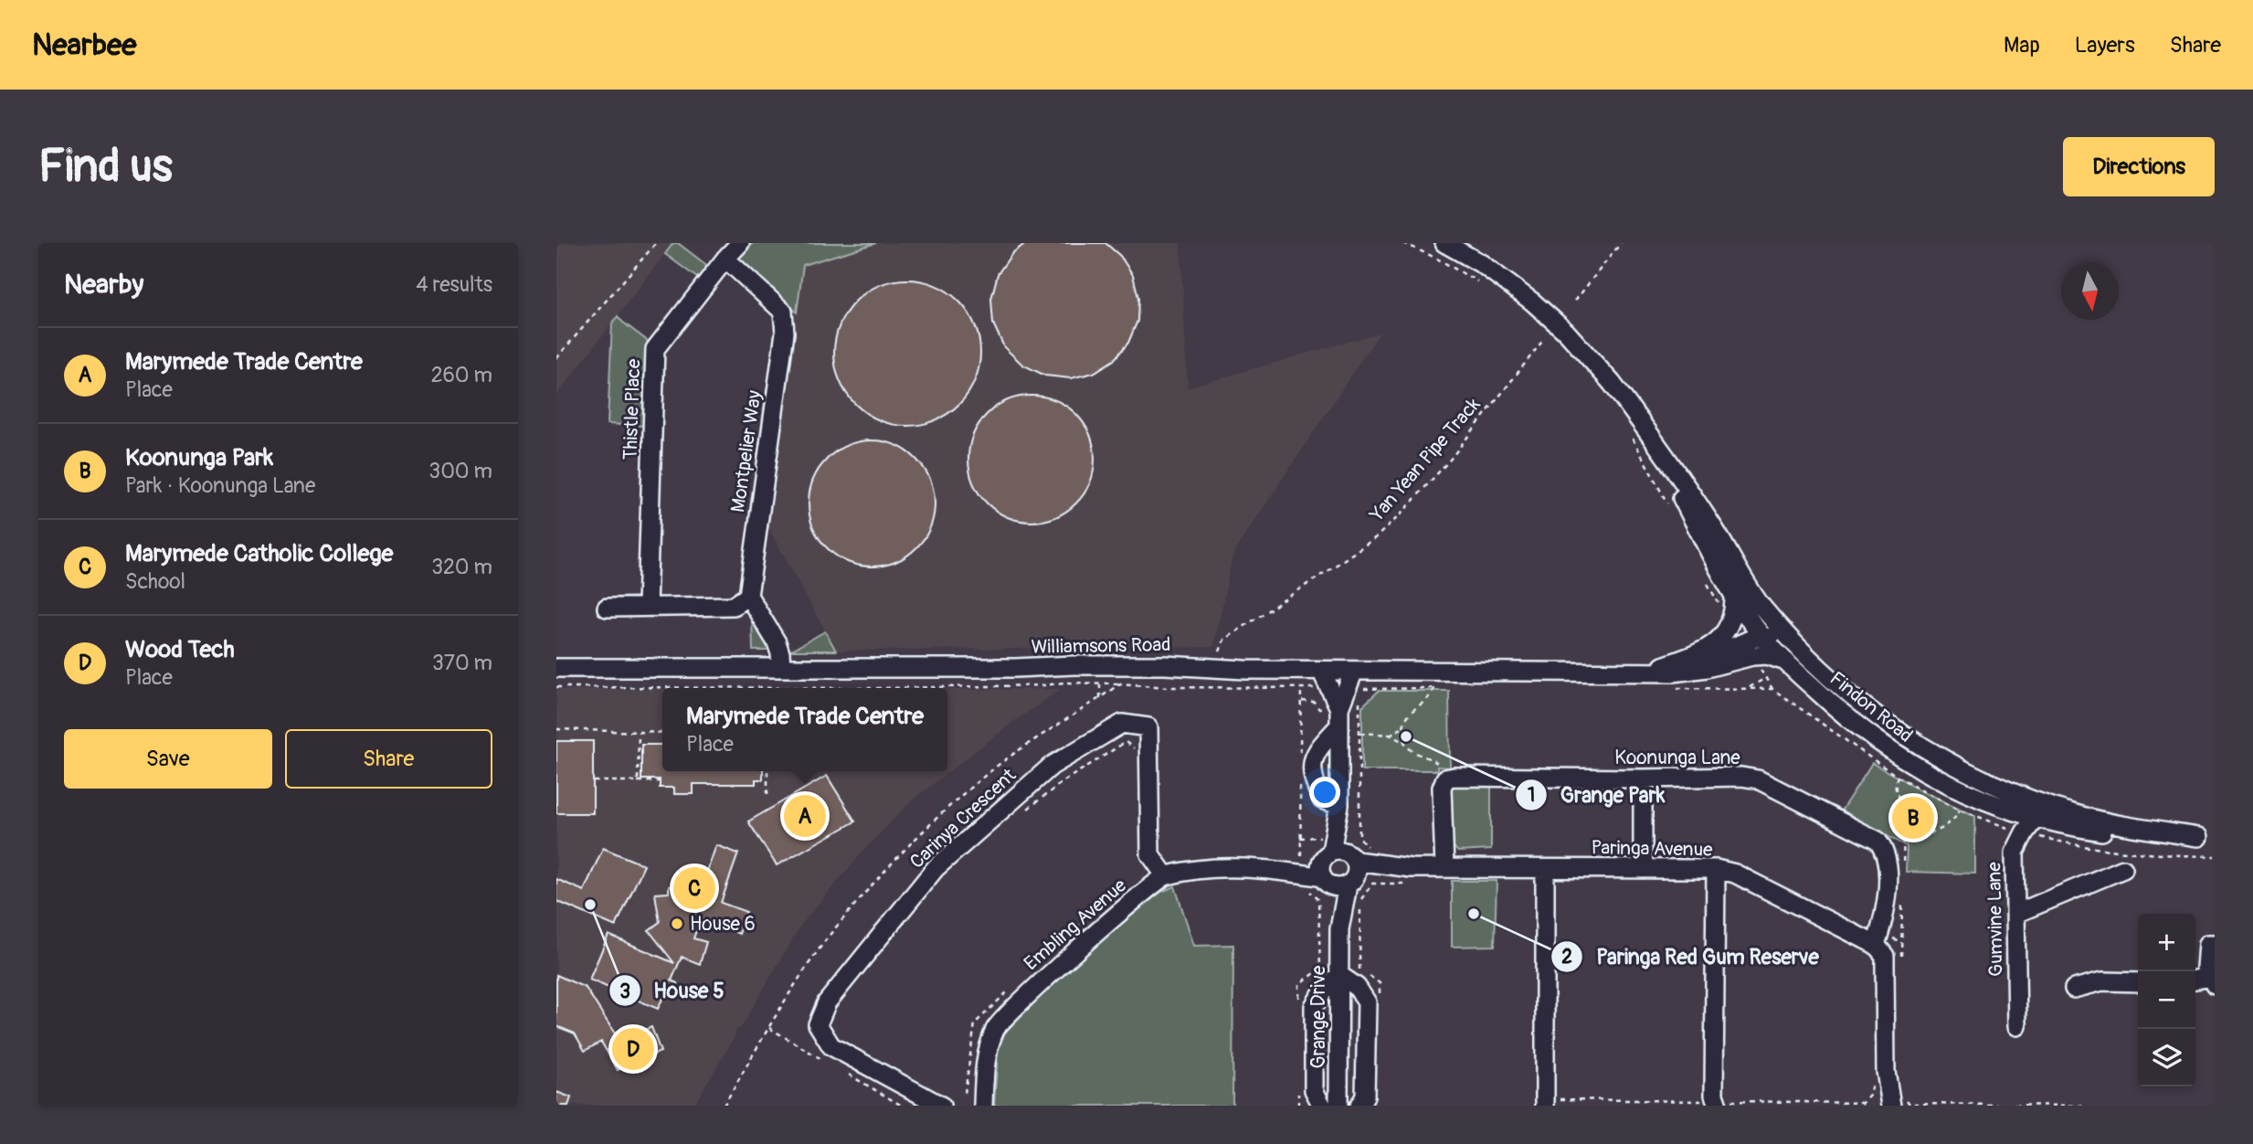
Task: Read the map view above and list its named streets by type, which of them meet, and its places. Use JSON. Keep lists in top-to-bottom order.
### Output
{
  "streets": {
    "street": [
      "Thistle Place",
      "Montpelier Way",
      "Williamsons Road",
      "Findon Road",
      "Koonunga Lane",
      "Carinya Crescent",
      "Paringa Avenue",
      "Gumvine Lane",
      "Embling Avenue",
      "Grange Drive"
    ],
    "path": ["Yan Yean Pipe Track"]
  },
  "crossings": [
    ["Thistle Place", "Montpelier Way"],
    ["Yan Yean Pipe Track", "Williamsons Road"],
    ["Williamsons Road", "Findon Road"],
    ["Williamsons Road", "Grange Drive"],
    ["Findon Road", "Gumvine Lane"],
    ["Koonunga Lane", "Paringa Avenue"],
    ["Carinya Crescent", "Embling Avenue"],
    ["Paringa Avenue", "Grange Drive"]
  ],
  "places": [
    "Grange Park",
    "House 5",
    "Paringa Red Gum Reserve",
    "House 6"
  ],
  "north": "bottom",
  "page": {
    "header": "Nearbee",
    "nav": ["Map", "Layers", "Share"],
    "buttons": [
      "Directions",
      ["Save", "Share"]
    ],
    "title": "Find us",
    "heading": ["Nearby", "4 results"],
    "list": [
      {
        "mark": "A",
        "name": "Marymede Trade Centre",
        "note": "Place",
        "value": "260 m"
      },
      {
        "mark": "B",
        "name": "Koonunga Park",
        "note": "Park · Koonunga Lane",
        "value": "300 m"
      },
      {
        "mark": "C",
        "name": "Marymede Catholic College",
        "note": "School",
        "value": "320 m"
      },
      {
        "mark": "D",
        "name": "Wood Tech",
        "note": "Place",
        "value": "370 m"
      }
    ],
    "popup": ["Marymede Trade Centre", "Place"],
    "pins": [
      "A",
      "B",
      "C",
      "D"
    ],
    "map_buttons": ["+", "−"]
  }
}
